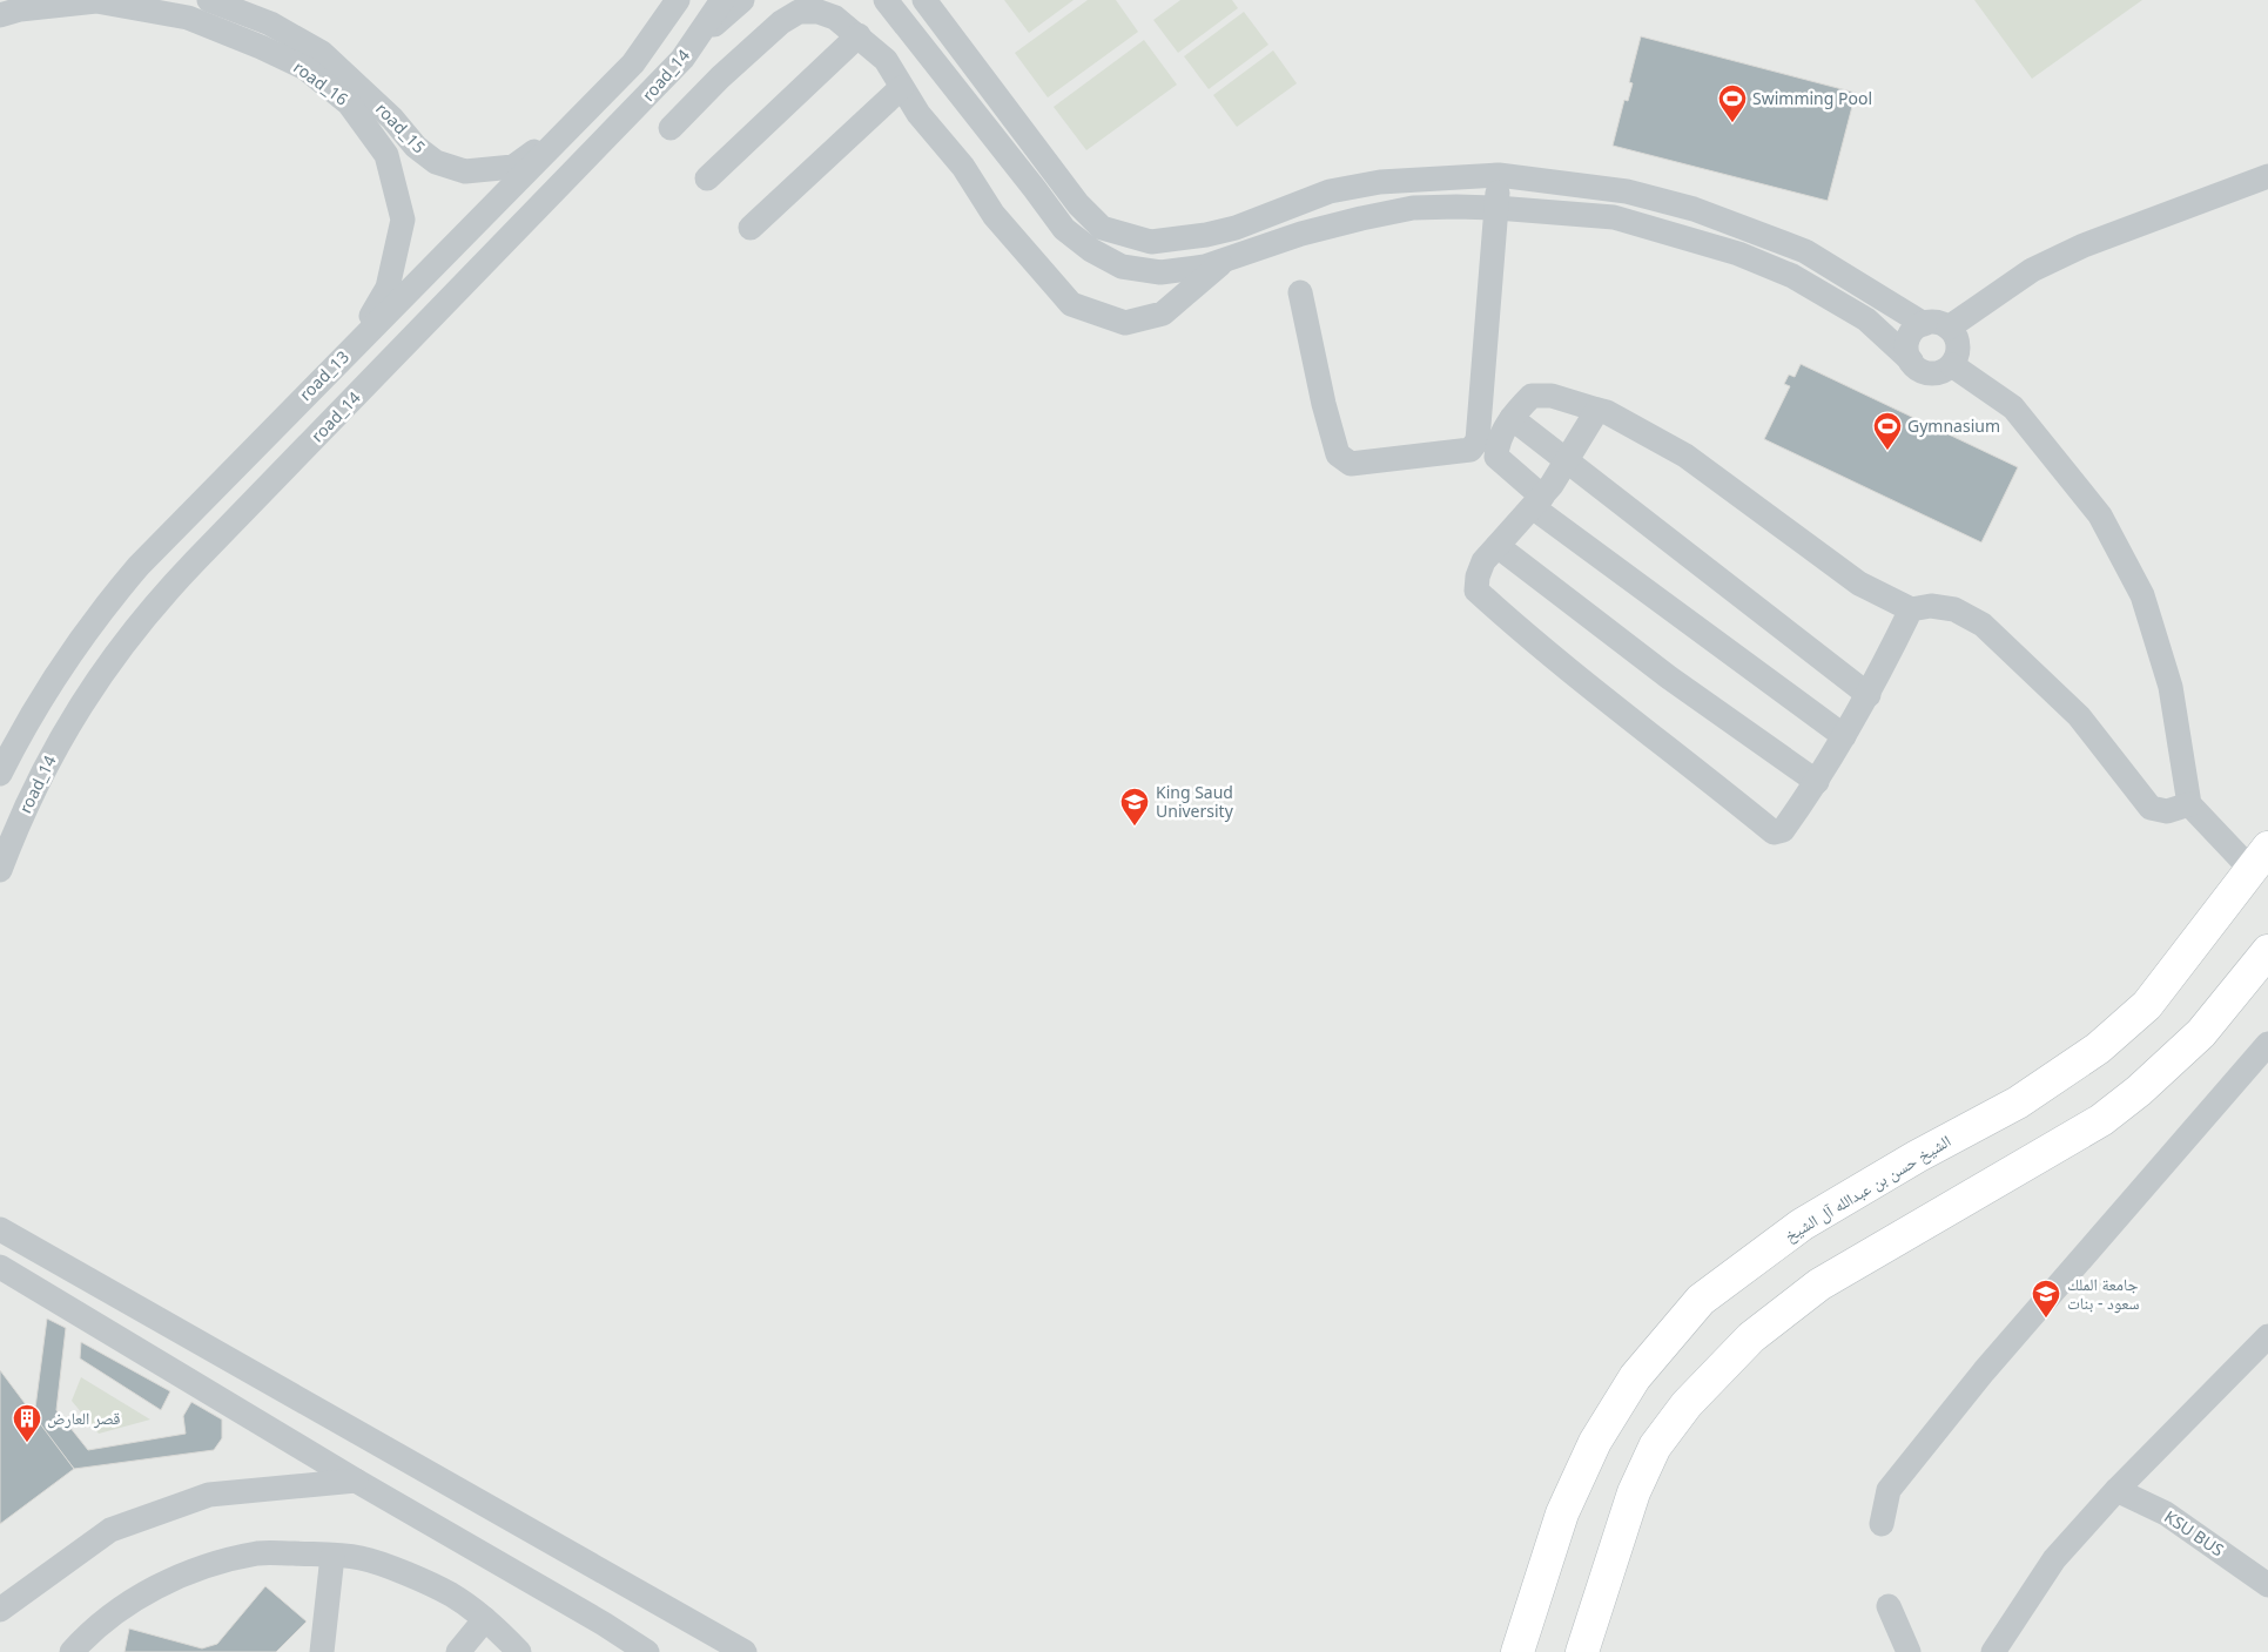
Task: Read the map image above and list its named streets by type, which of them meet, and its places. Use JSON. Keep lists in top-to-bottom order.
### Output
{
  "streets": {
    "main road": ["الشيخ حسن بن عبدالله آل الشيخ"],
    "street": [
      "road_14",
      "road_16",
      "road_15",
      "road_13",
      "KSU BUS"
    ]
  },
  "crossings": [
    ["road_16", "road_13"],
    ["road_15", "road_13"]
  ],
  "places": {
    "sports": ["Swimming Pool", "Gymnasium"],
    "school or university": ["King Saud University", "جامعة الملك سعود - بنات"],
    "building": ["قصر العارض"]
  }
}
